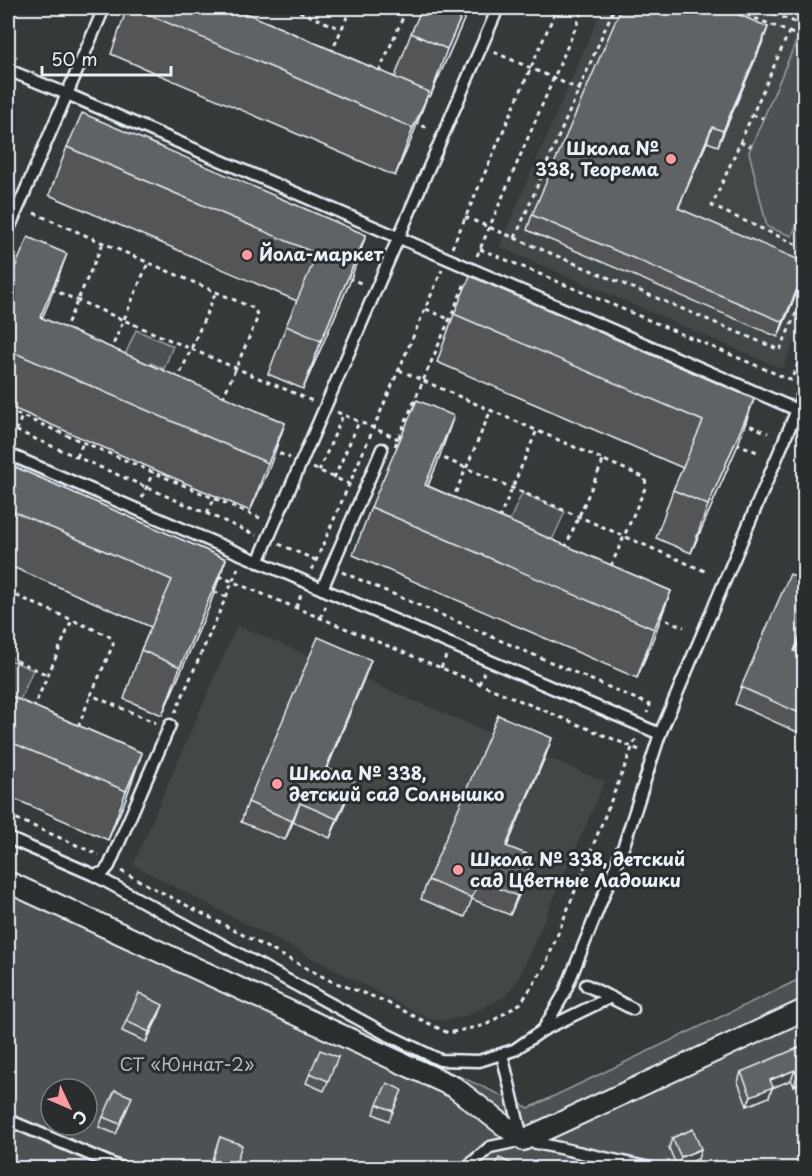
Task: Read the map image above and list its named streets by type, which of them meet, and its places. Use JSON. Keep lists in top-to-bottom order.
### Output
{
  "parks": ["СТ «Юннат-2»"],
  "places": [
    "Школа № 338, Теорема",
    "Йола-маркет",
    "Школа № 338, детский сад Солнышко",
    "Школа № 338, детский сад Цветные Ладошки"
  ],
  "scale_bar": "50 m",
  "north": "bottom right"
}
